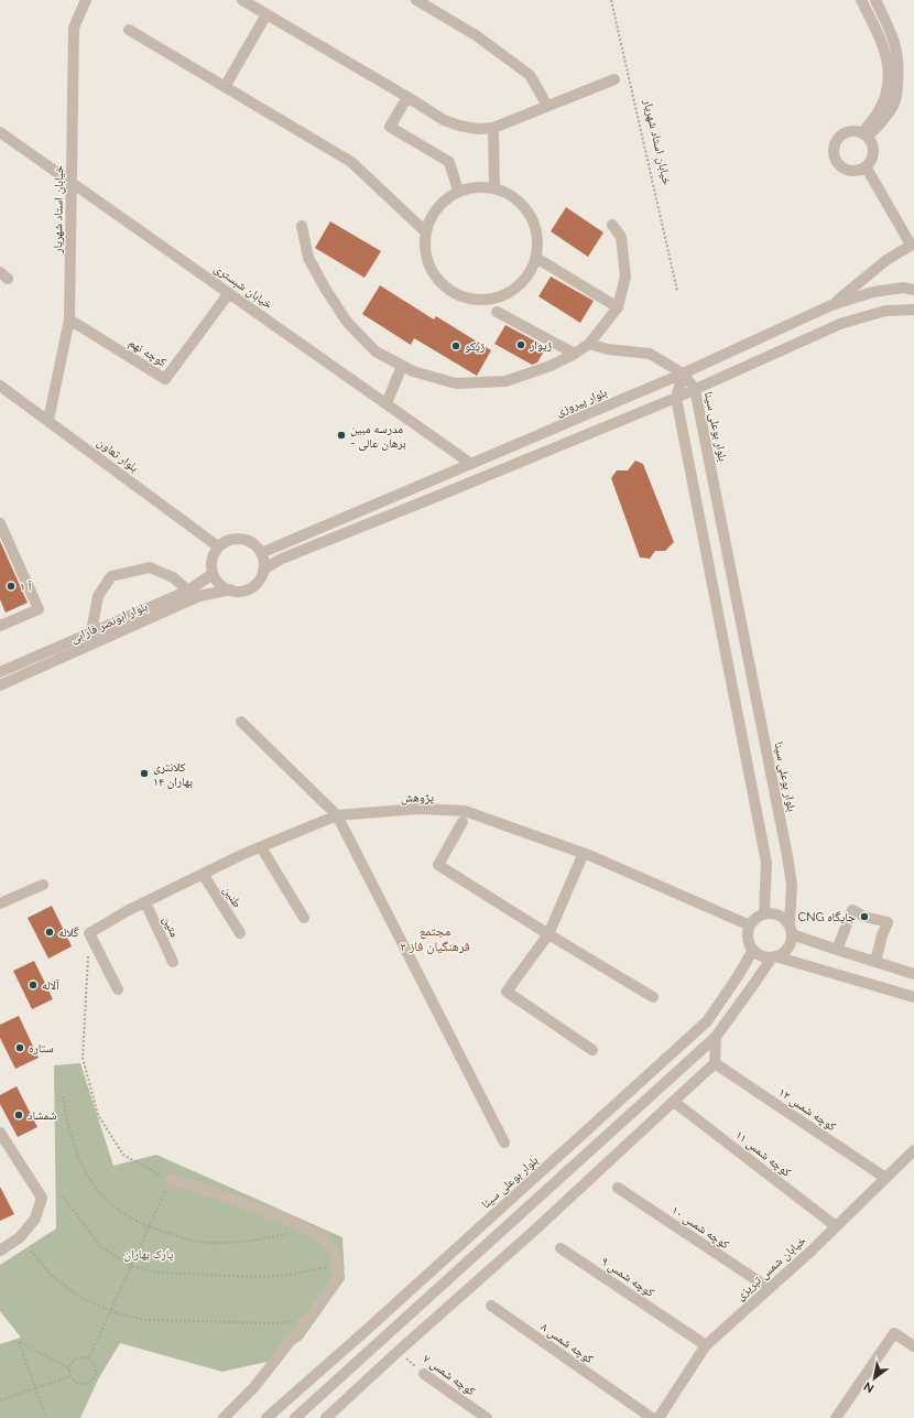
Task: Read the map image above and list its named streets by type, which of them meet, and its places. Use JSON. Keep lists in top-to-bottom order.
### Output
{
  "streets": {
    "street": [
      "خیابان استاد شهریار",
      "خیابان شبستری",
      "کوچه نهم",
      "بلوار پیروزی",
      "بلوار بوعلی سینا",
      "بلوار تعاون",
      "بلوار ابونصر فارابی",
      "پژوهش",
      "طنین",
      "متین",
      "کوچه شمس ۱۲",
      "کوچه شمس ۱۱",
      "کوچه شمس ۱۰",
      "خیابان شمس تبریزی",
      "کوچه شمس ۹",
      "کوچه شمس ۸",
      "کوچه شمس ۷"
    ]
  },
  "crossings": [
    ["خیابان استاد شهریار", "خیابان شبستری"],
    ["خیابان استاد شهریار", "کوچه نهم"],
    ["خیابان استاد شهریار", "بلوار تعاون"],
    ["خیابان شبستری", "کوچه نهم"],
    ["خیابان شبستری", "بلوار پیروزی"],
    ["بلوار پیروزی", "بلوار بوعلی سینا"],
    ["بلوار پیروزی", "بلوار تعاون"],
    ["بلوار پیروزی", "بلوار ابونصر فارابی"],
    ["بلوار بوعلی سینا", "پژوهش"],
    ["بلوار تعاون", "بلوار ابونصر فارابی"],
    ["پژوهش", "طنین"],
    ["پژوهش", "متین"],
    ["کوچه شمس ۱۲", "خیابان شمس تبریزی"],
    ["کوچه شمس ۱۱", "خیابان شمس تبریزی"],
    ["کوچه شمس ۱۰", "خیابان شمس تبریزی"],
    ["خیابان شمس تبریزی", "کوچه شمس ۹"]
  ],
  "districts": ["مجتمع فرهنگیان فاز ۲"],
  "parks": ["پارک بهاران"],
  "places": [
    "ژیوار",
    "ژیکو",
    "مدرسه مبین - برهان عالی",
    "آ ۱",
    "کلانتری ۱۴ بهاران",
    "CNG جایگاه",
    "گلاله",
    "آلاله",
    "ستاره",
    "شمشاد"
  ],
  "north": "bottom left"
}
